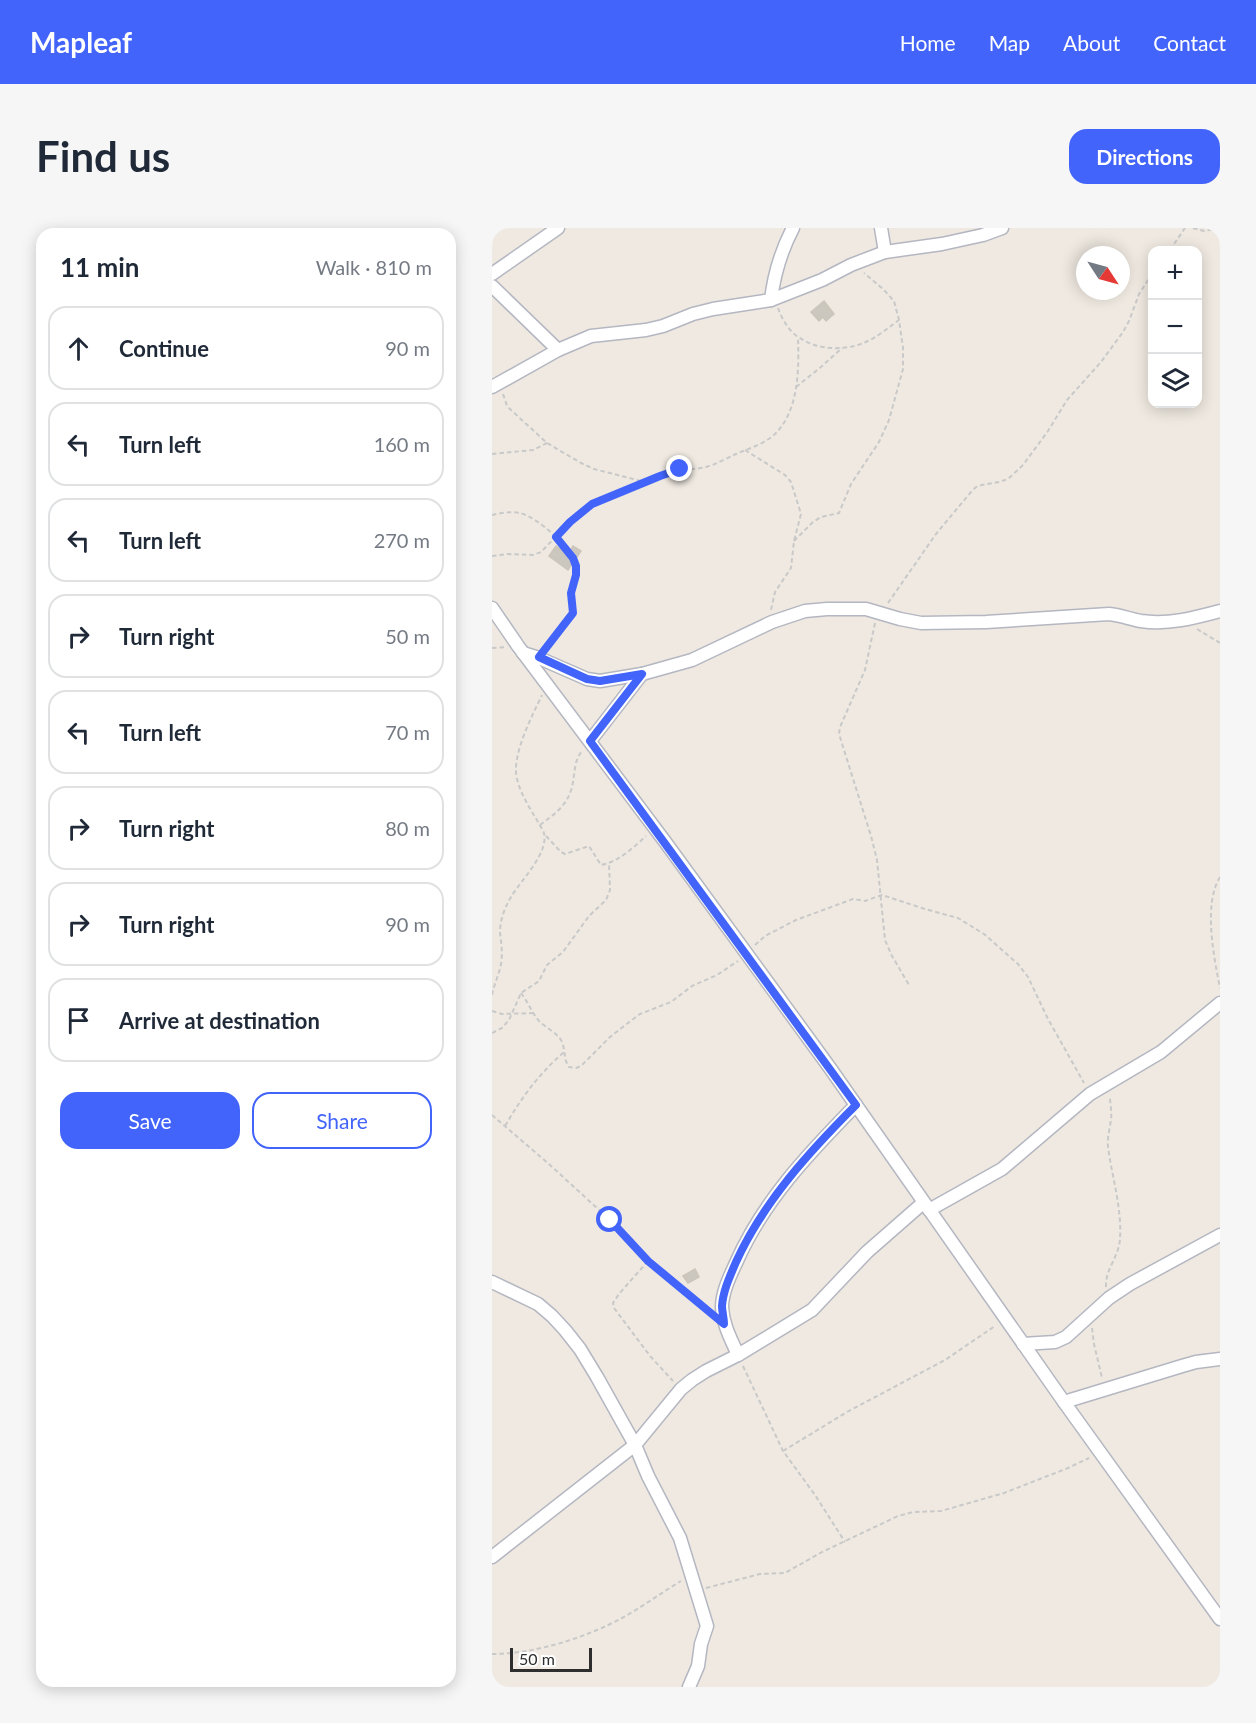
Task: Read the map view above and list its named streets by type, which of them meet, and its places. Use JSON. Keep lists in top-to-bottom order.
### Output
{
  "scale_bar": "50 m",
  "north": "bottom right",
  "page": {
    "header": "Mapleaf",
    "nav": [
      "Home",
      "Map",
      "About",
      "Contact"
    ],
    "buttons": [
      "Directions",
      ["Save", "Share"]
    ],
    "title": "Find us",
    "heading": ["11 min", "Walk · 810 m"],
    "map_buttons": ["+", "−"],
    "list": [
      ["Continue", "90 m"],
      ["Turn left", "160 m"],
      ["Turn left", "270 m"],
      ["Turn right", "50 m"],
      ["Turn left", "70 m"],
      ["Turn right", "80 m"],
      ["Turn right", "90 m"],
      "Arrive at destination"
    ],
    "scale": "50 m"
  }
}
